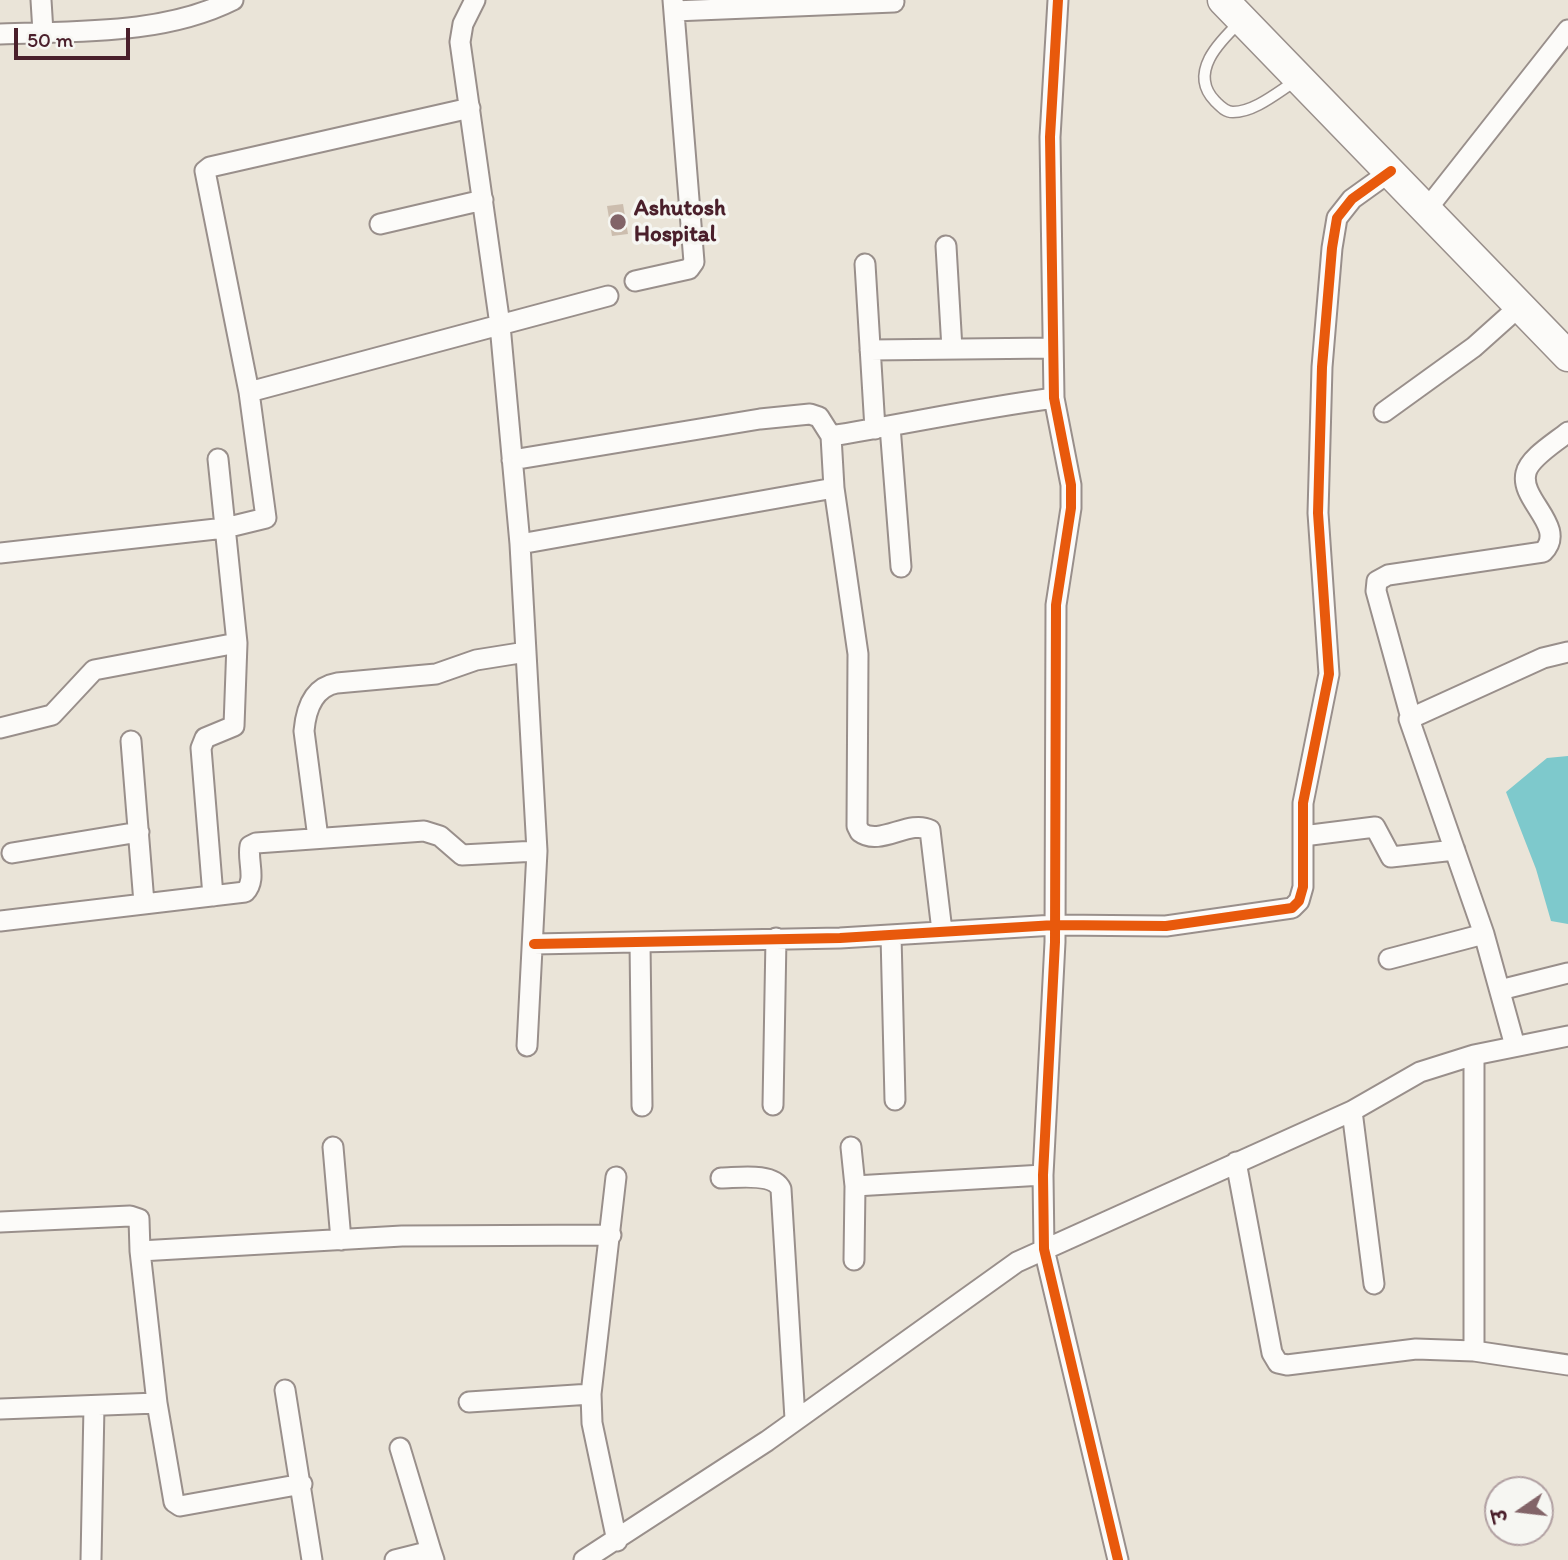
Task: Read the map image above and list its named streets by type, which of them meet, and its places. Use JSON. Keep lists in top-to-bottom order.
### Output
{
  "places": ["Ashutosh Hospital"],
  "scale_bar": "50 m",
  "north": "left"
}
